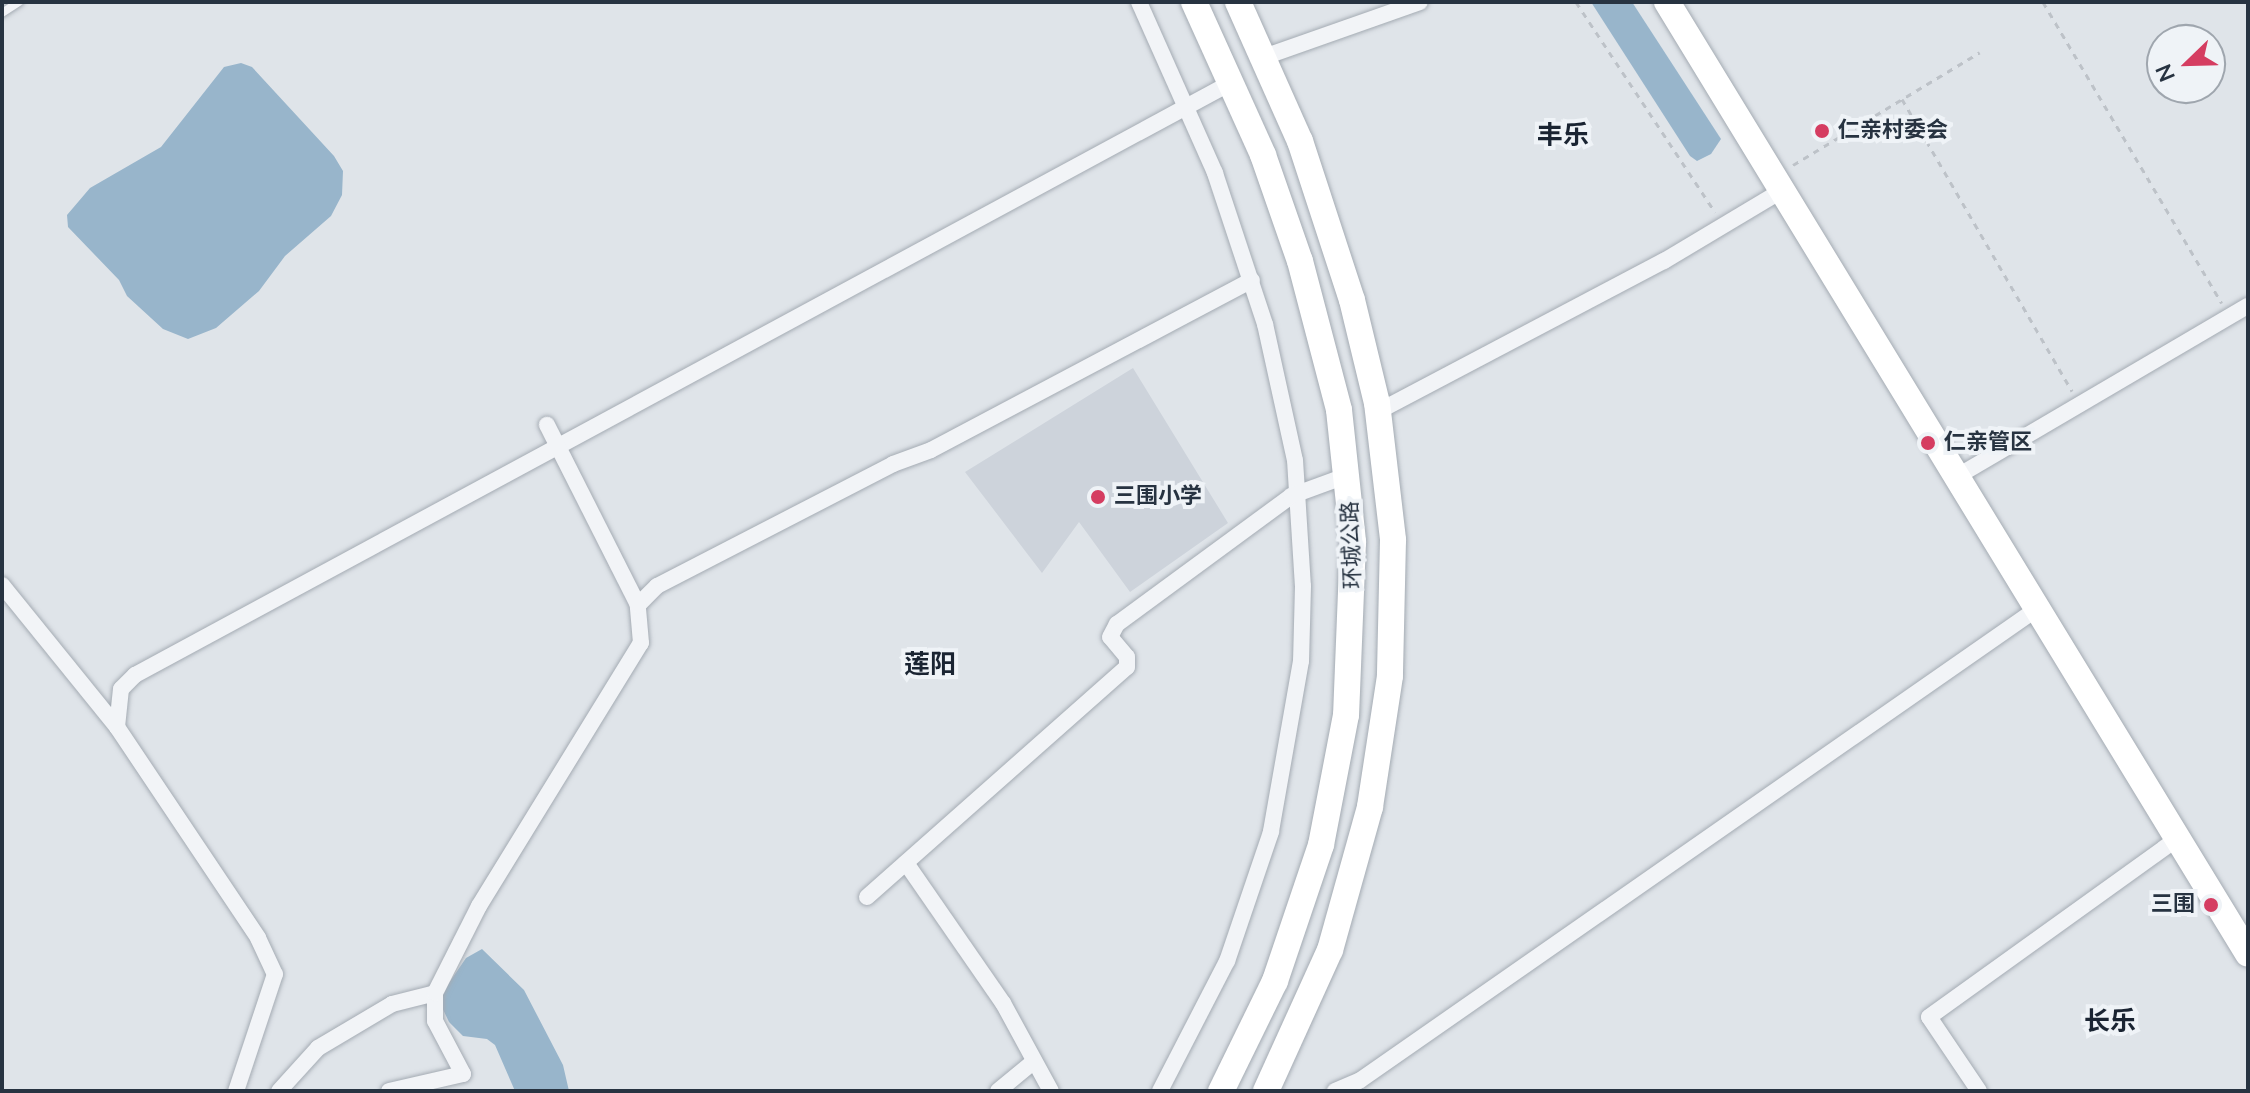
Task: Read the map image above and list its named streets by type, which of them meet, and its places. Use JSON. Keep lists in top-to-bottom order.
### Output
{
  "streets": {
    "main road": ["环城公路"]
  },
  "districts": ["丰乐", "莲阳", "长乐"],
  "places": [
    "仁亲村委会",
    "仁亲管区",
    "三围小学",
    "三围"
  ],
  "north": "bottom left"
}
